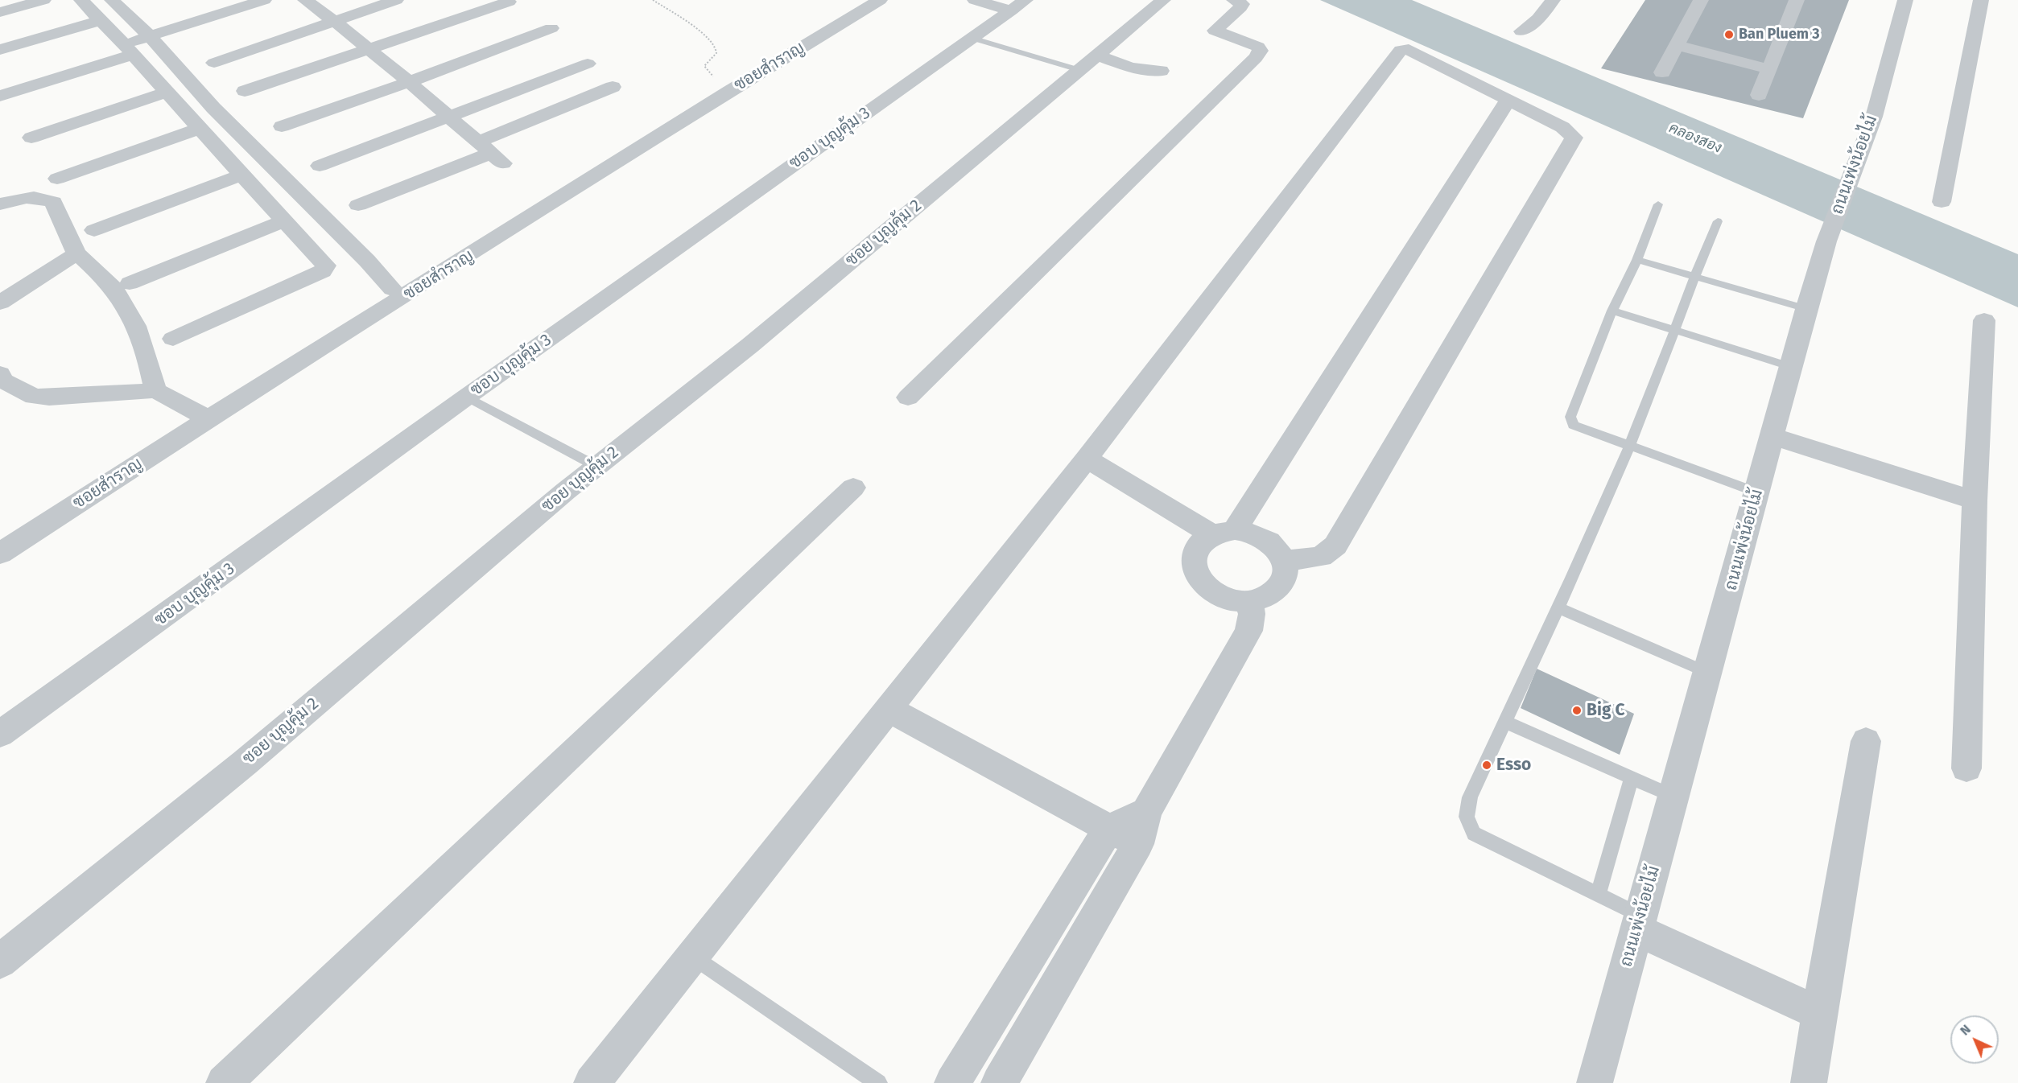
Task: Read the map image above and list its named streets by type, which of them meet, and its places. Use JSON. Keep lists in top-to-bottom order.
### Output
{
  "streets": {
    "street": [
      "ซอยสำราญ",
      "ซอบ บุญคุ้ม 3",
      "ถนนเพ่งน้อยไม้",
      "ซอย บุญคุ้ม 2"
    ]
  },
  "water": ["คลองสอง"],
  "places": ["Ban Pluem 3", "Big C", "Esso"],
  "north": "top left"
}
